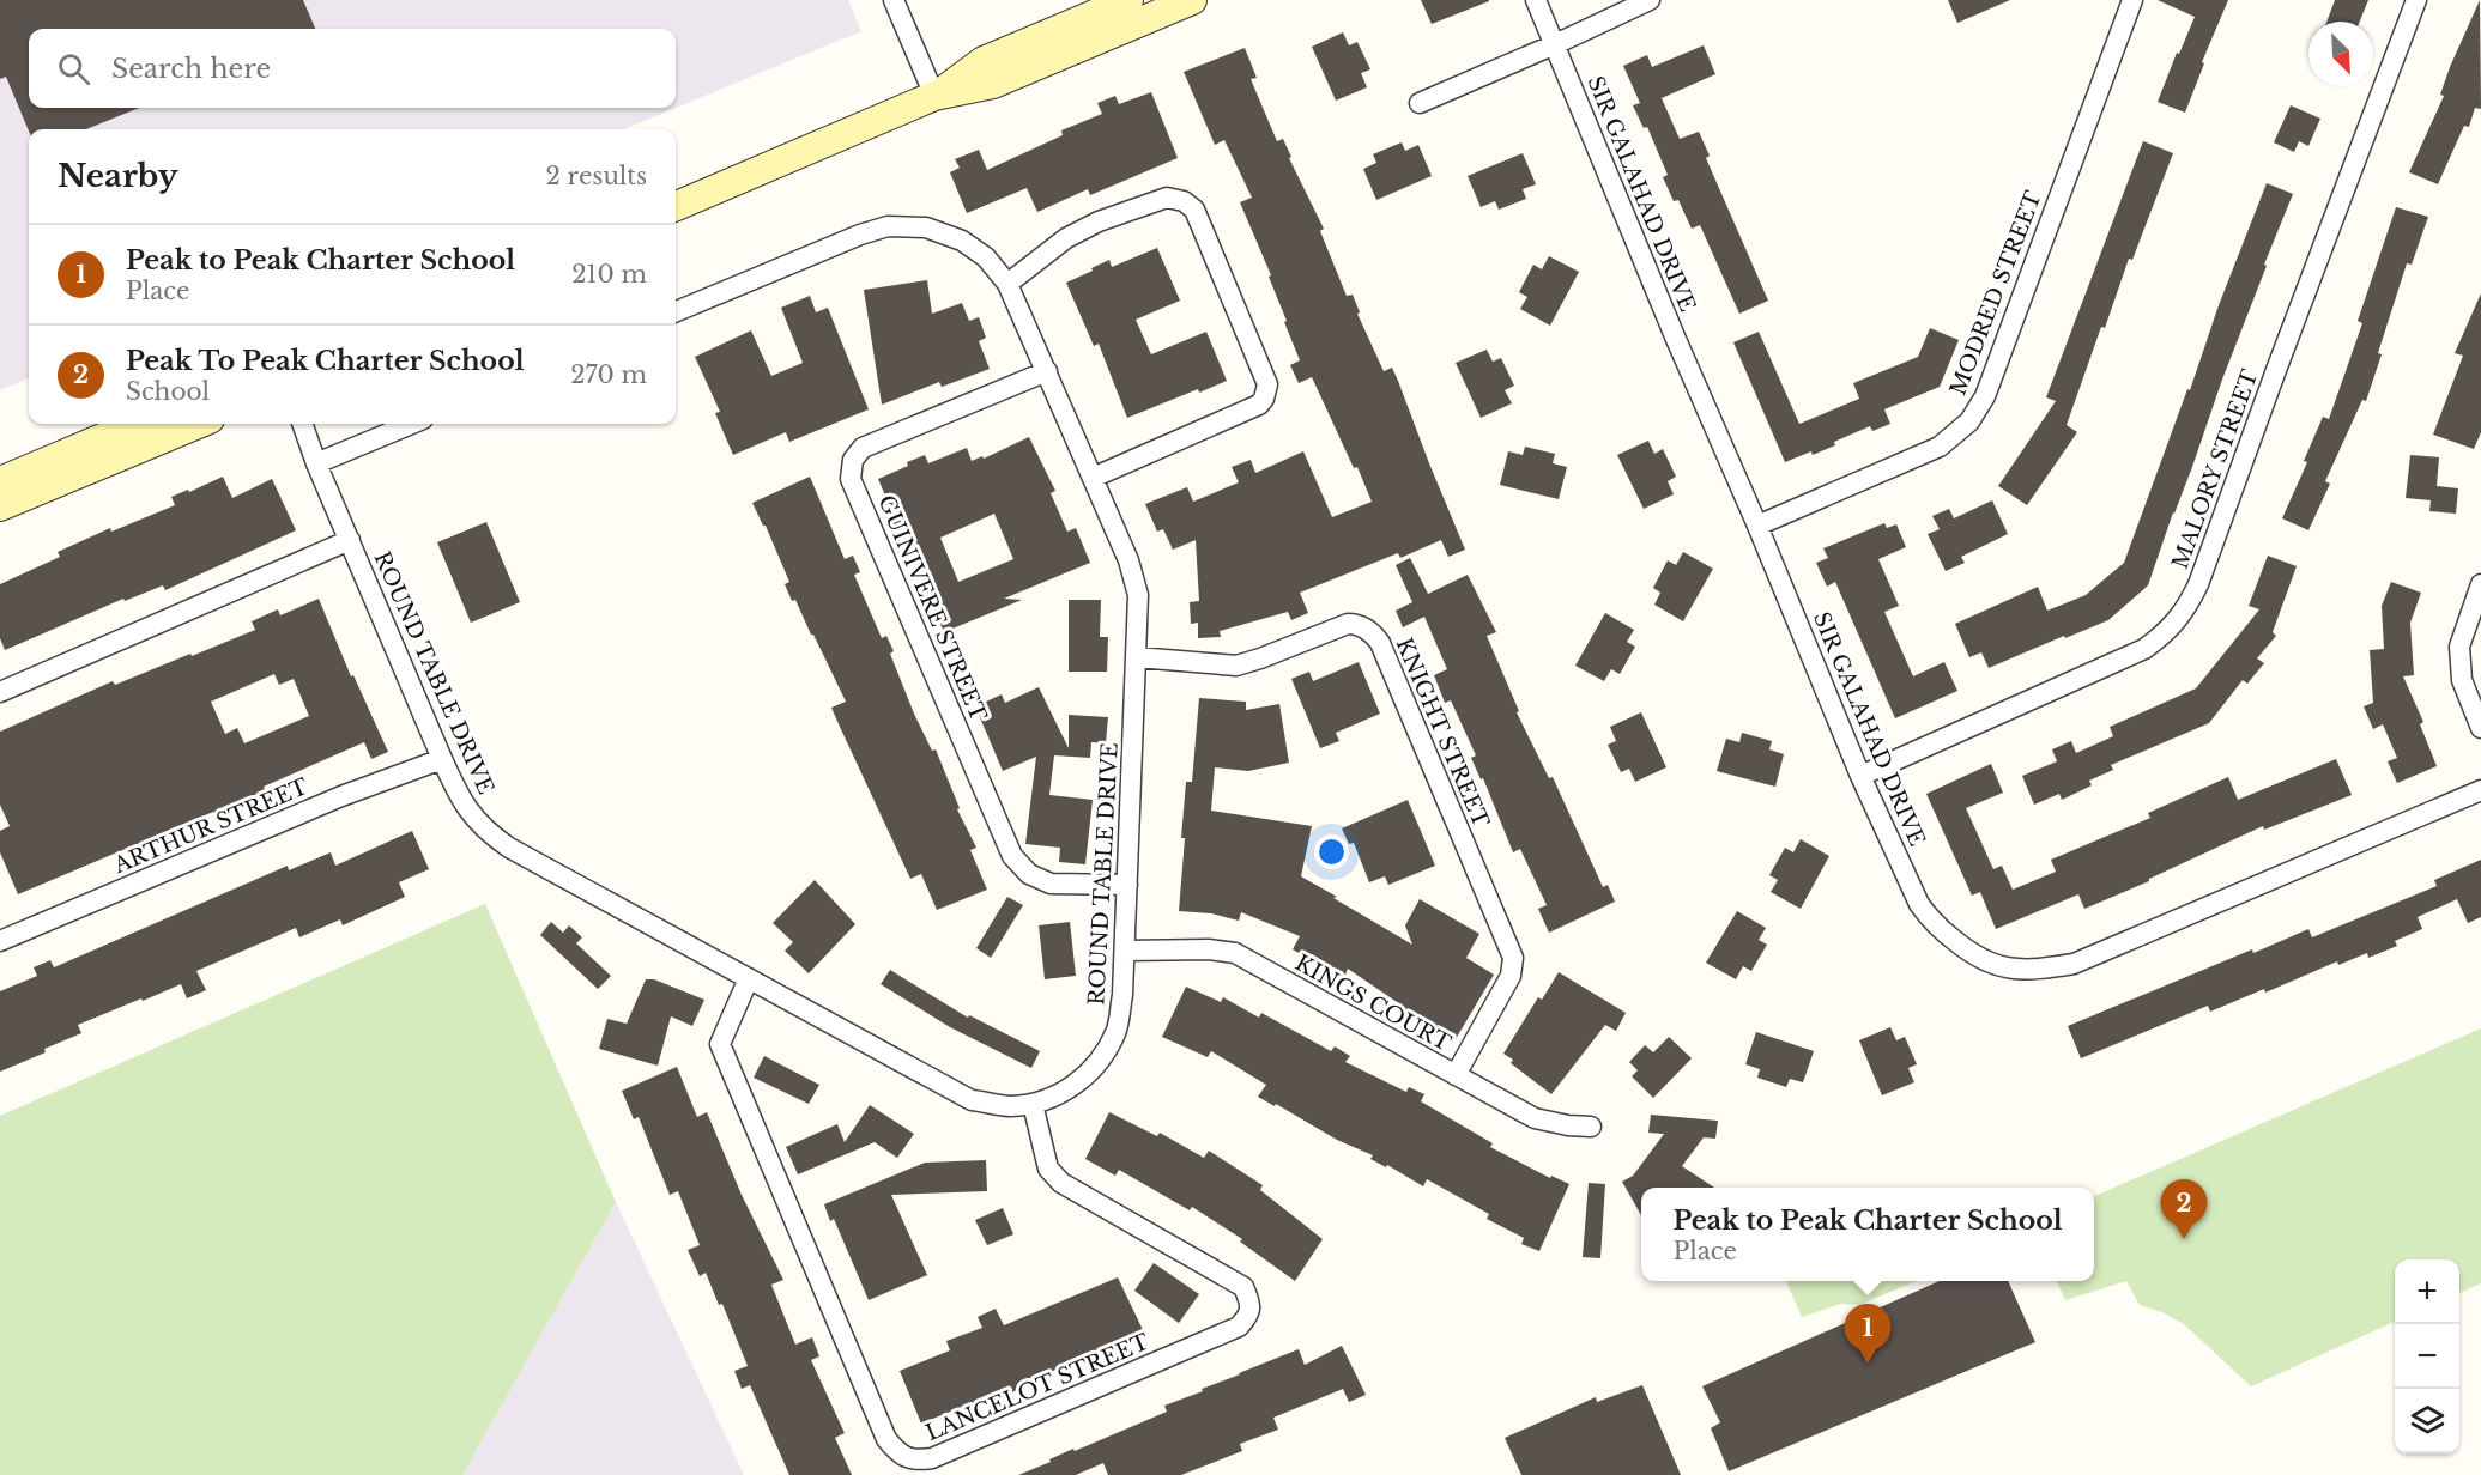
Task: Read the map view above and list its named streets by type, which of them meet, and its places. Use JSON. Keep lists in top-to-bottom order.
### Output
{
  "streets": {
    "street": [
      "SIR GALAHAD DRIVE",
      "MODRED STREET",
      "MALORY STREET",
      "GUINIVERE STREET",
      "ROUND TABLE DRIVE",
      "KNIGHT STREET",
      "ARTHUR STREET",
      "KINGS COURT",
      "LANCELOT STREET"
    ]
  },
  "crossings": [
    ["SIR GALAHAD DRIVE", "MODRED STREET"],
    ["SIR GALAHAD DRIVE", "MALORY STREET"],
    ["GUINIVERE STREET", "ROUND TABLE DRIVE"],
    ["ROUND TABLE DRIVE", "KNIGHT STREET"],
    ["ROUND TABLE DRIVE", "ARTHUR STREET"],
    ["ROUND TABLE DRIVE", "KINGS COURT"],
    ["ROUND TABLE DRIVE", "LANCELOT STREET"],
    ["KNIGHT STREET", "KINGS COURT"]
  ],
  "north": "bottom right",
  "page": {
    "search": "Search here",
    "heading": ["Nearby", "2 results"],
    "list": [
      {
        "mark": "1",
        "name": "Peak to Peak Charter School",
        "note": "Place",
        "value": "210 m"
      },
      {
        "mark": "2",
        "name": "Peak To Peak Charter School",
        "note": "School",
        "value": "270 m"
      }
    ],
    "pins": ["2", "1"],
    "popup": ["Peak to Peak Charter School", "Place"],
    "map_buttons": ["+", "−"]
  }
}
